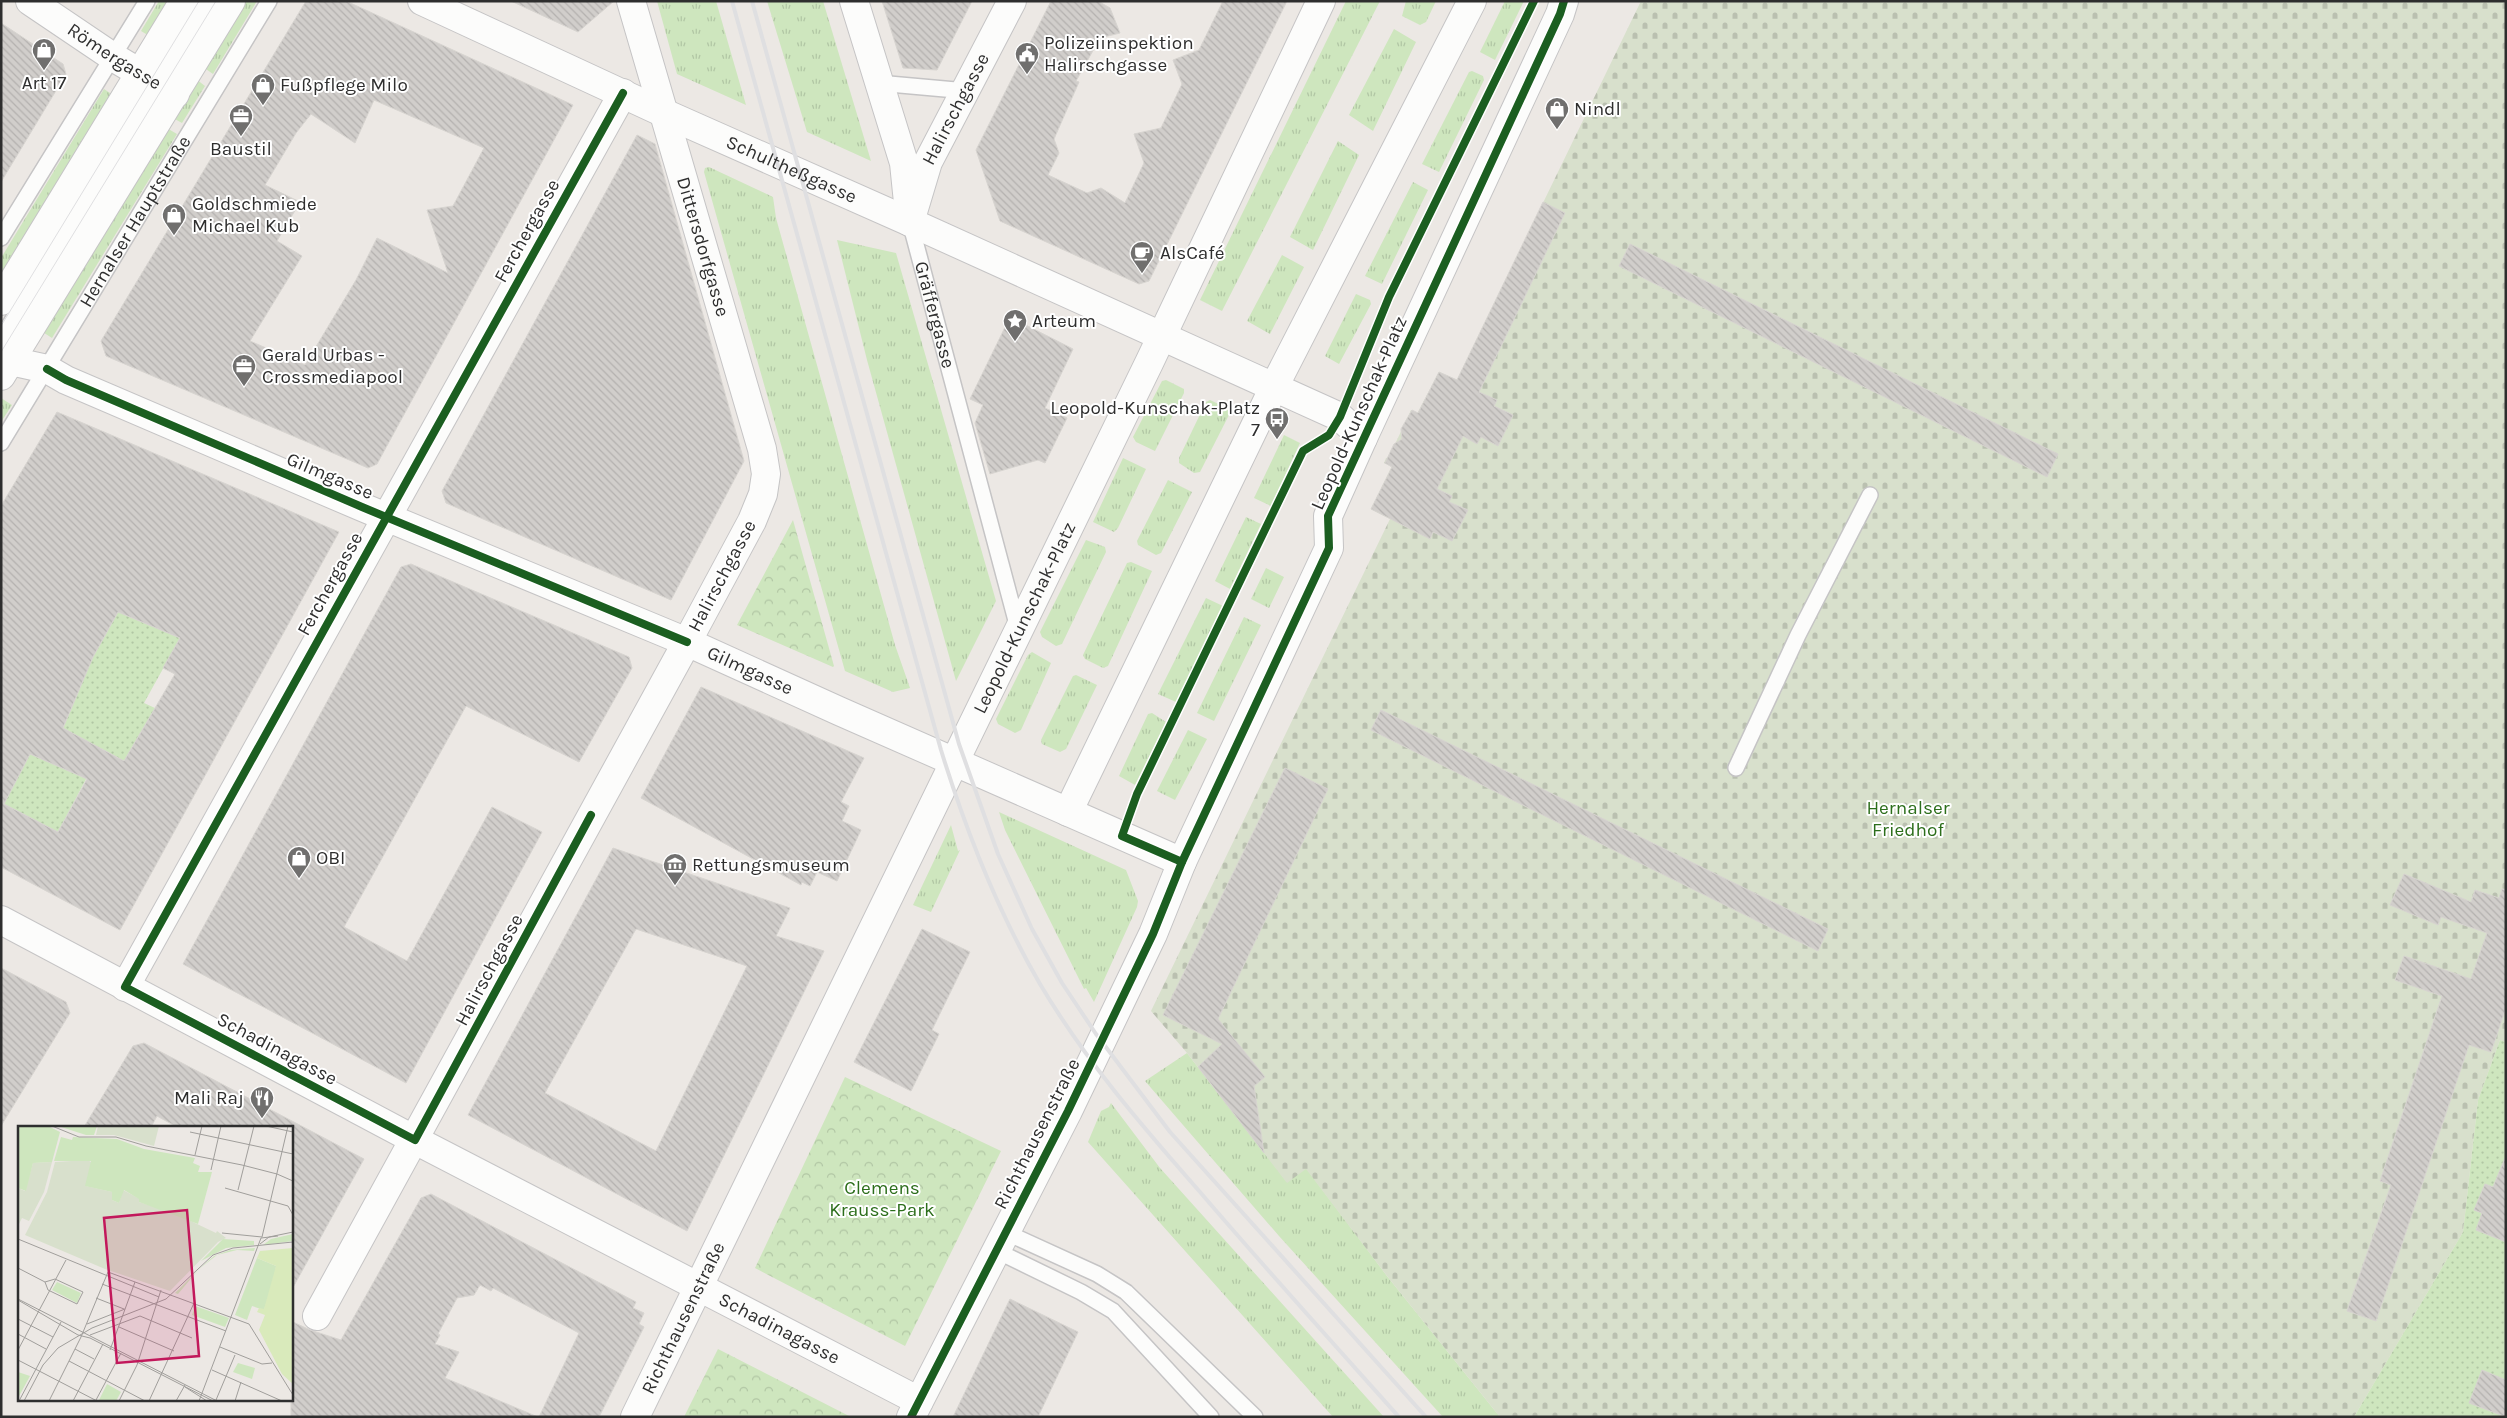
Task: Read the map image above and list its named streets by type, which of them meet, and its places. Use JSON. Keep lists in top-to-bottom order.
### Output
{
  "streets": {
    "street": [
      "Römergasse",
      "Halirschgasse",
      "Schultheßgasse",
      "Hernalser Hauptstraße",
      "Ferchergasse",
      "Dittersdorfgasse",
      "Gräffergasse",
      "Leopold-Kunschak-Platz",
      "Gilmgasse",
      "Schadinagasse",
      "Richthausenstraße"
    ]
  },
  "crossings": [
    ["Römergasse", "Hernalser Hauptstraße"],
    ["Halirschgasse", "Schultheßgasse"],
    ["Halirschgasse", "Dittersdorfgasse"],
    ["Halirschgasse", "Gräffergasse"],
    ["Halirschgasse", "Gilmgasse"],
    ["Halirschgasse", "Schadinagasse"],
    ["Schultheßgasse", "Ferchergasse"],
    ["Schultheßgasse", "Dittersdorfgasse"],
    ["Schultheßgasse", "Gräffergasse"],
    ["Schultheßgasse", "Leopold-Kunschak-Platz"],
    ["Hernalser Hauptstraße", "Gilmgasse"],
    ["Ferchergasse", "Gilmgasse"],
    ["Ferchergasse", "Schadinagasse"],
    ["Gräffergasse", "Leopold-Kunschak-Platz"],
    ["Leopold-Kunschak-Platz", "Gilmgasse"],
    ["Leopold-Kunschak-Platz", "Richthausenstraße"],
    ["Gilmgasse", "Richthausenstraße"],
    ["Schadinagasse", "Richthausenstraße"]
  ],
  "parks": ["Hernalser Friedhof", "Clemens Krauss-Park"],
  "places": {
    "shop": [
      "Art 17",
      "Fußpflege Milo",
      "Nindl",
      "Goldschmiede Michael Kub",
      "OBI"
    ],
    "public building": ["Polizeiinspektion Halirschgasse"],
    "office": ["Baustil", "Gerald Urbas - Crossmediapool"],
    "cafe": ["AlsCafé"],
    "place": ["Arteum"],
    "bus stop": ["Leopold-Kunschak-Platz 7"],
    "museum": ["Rettungsmuseum"],
    "restaurant": ["Mali Raj"]
  }
}
